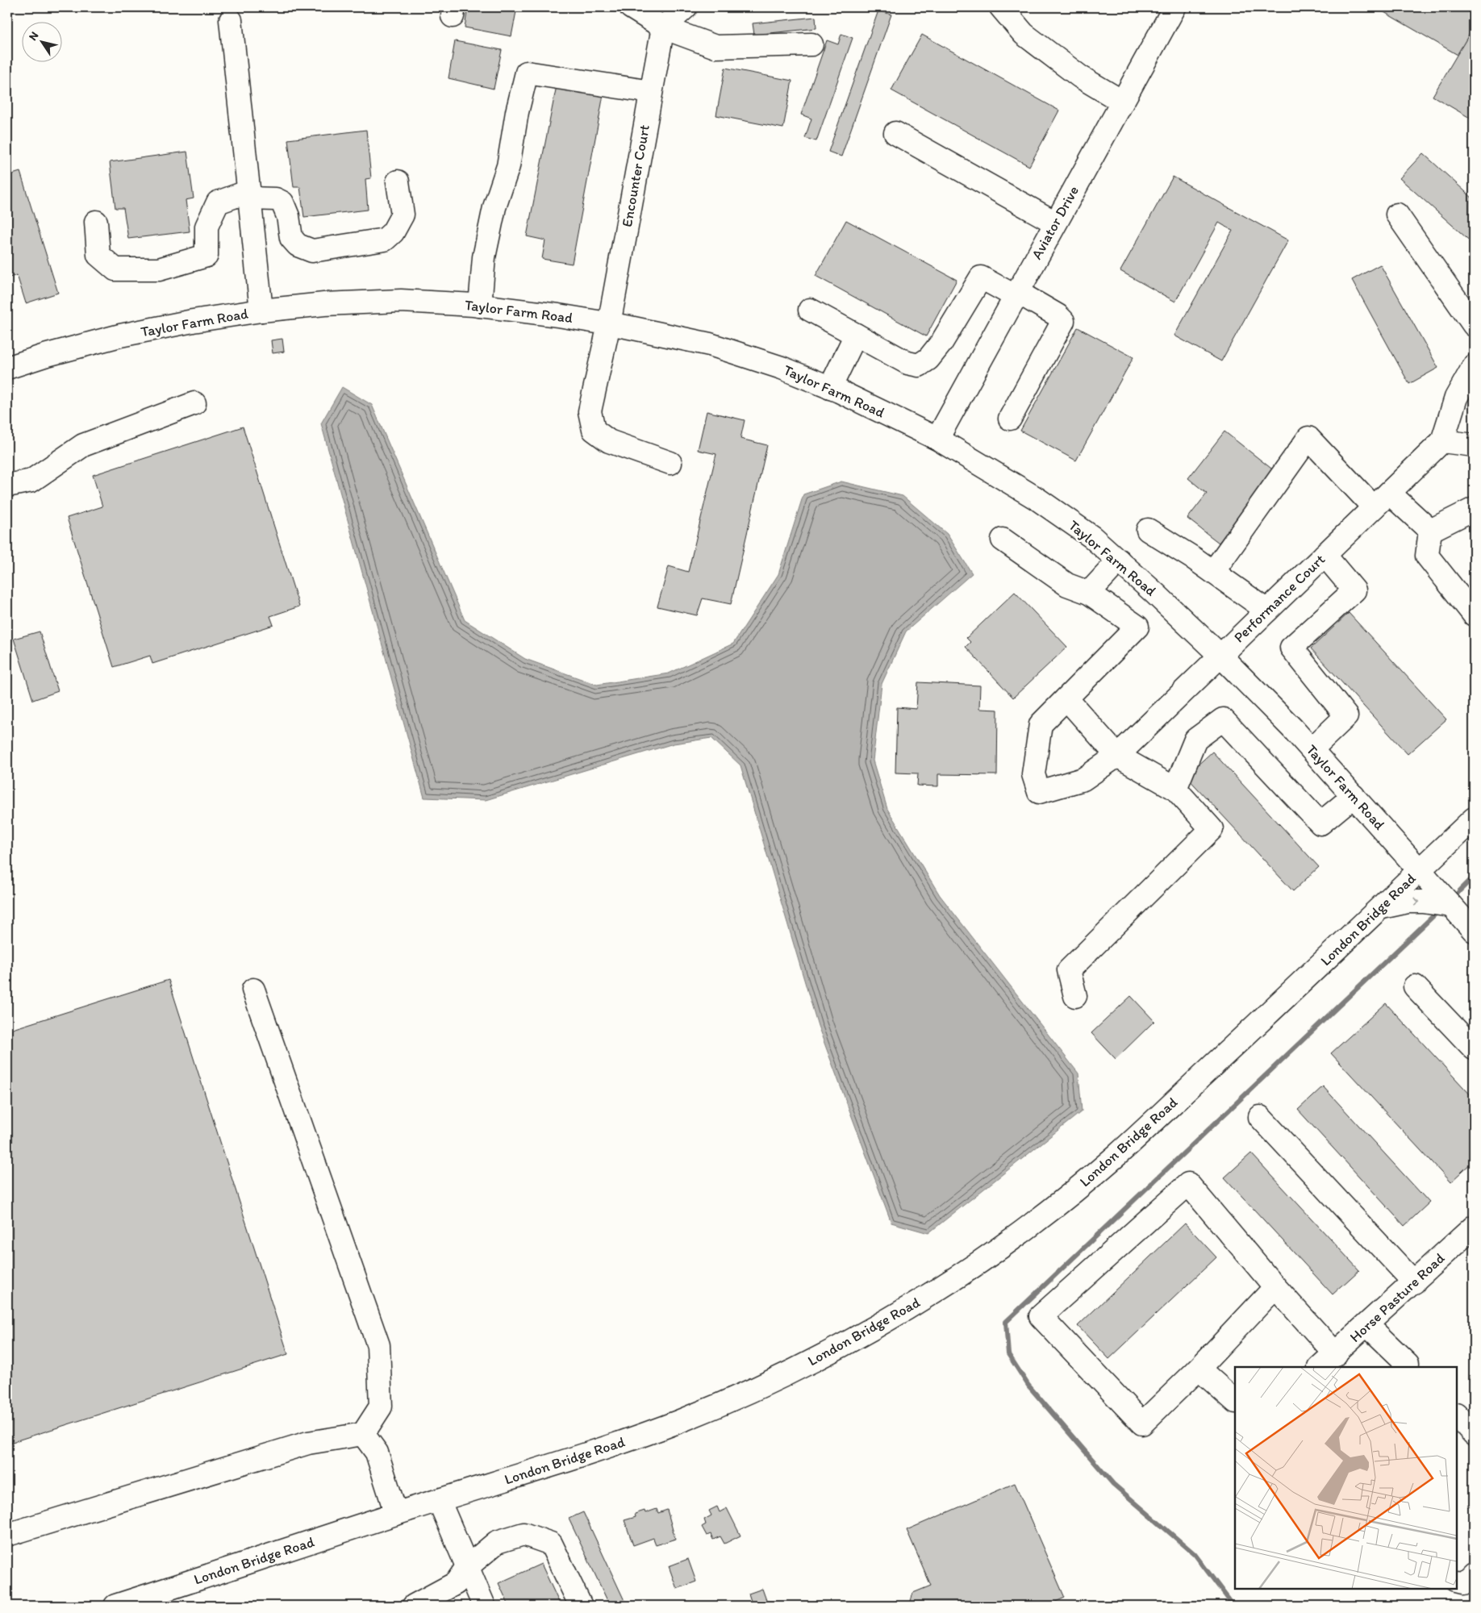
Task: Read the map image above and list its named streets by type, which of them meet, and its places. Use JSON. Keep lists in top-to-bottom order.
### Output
{
  "streets": {
    "street": [
      "Encounter Court",
      "Aviator Drive",
      "Taylor Farm Road",
      "Performance Court",
      "London Bridge Road",
      "Horse Pasture Road"
    ]
  },
  "crossings": [
    ["Encounter Court", "Taylor Farm Road"],
    ["Aviator Drive", "Taylor Farm Road"],
    ["Taylor Farm Road", "Performance Court"],
    ["Taylor Farm Road", "London Bridge Road"]
  ],
  "north": "top left"
}
